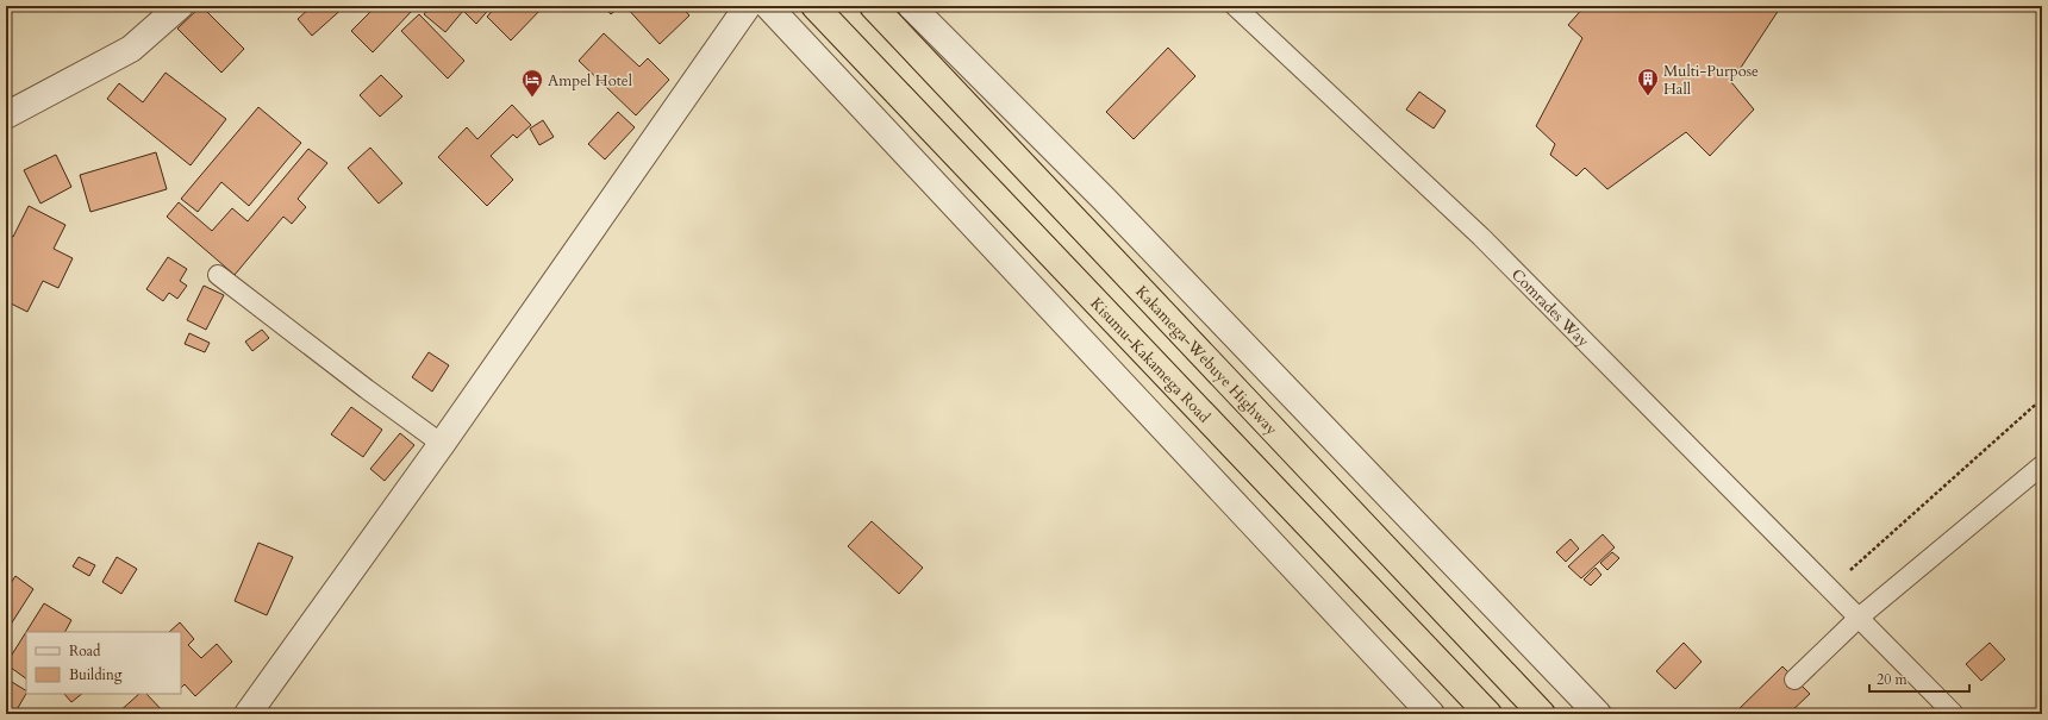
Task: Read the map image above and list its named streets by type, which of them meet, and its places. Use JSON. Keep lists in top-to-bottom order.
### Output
{
  "streets": {
    "highway": ["Kakamega-Webuye Highway", "Kisumu-Kakamega Road"],
    "lane": ["Comrades Way"]
  },
  "places": {
    "building": ["Multi-Purpose Hall"],
    "hotel": ["Ampel Hotel"]
  },
  "legend": ["Road", "Building"],
  "scale_bar": "20 m"
}
